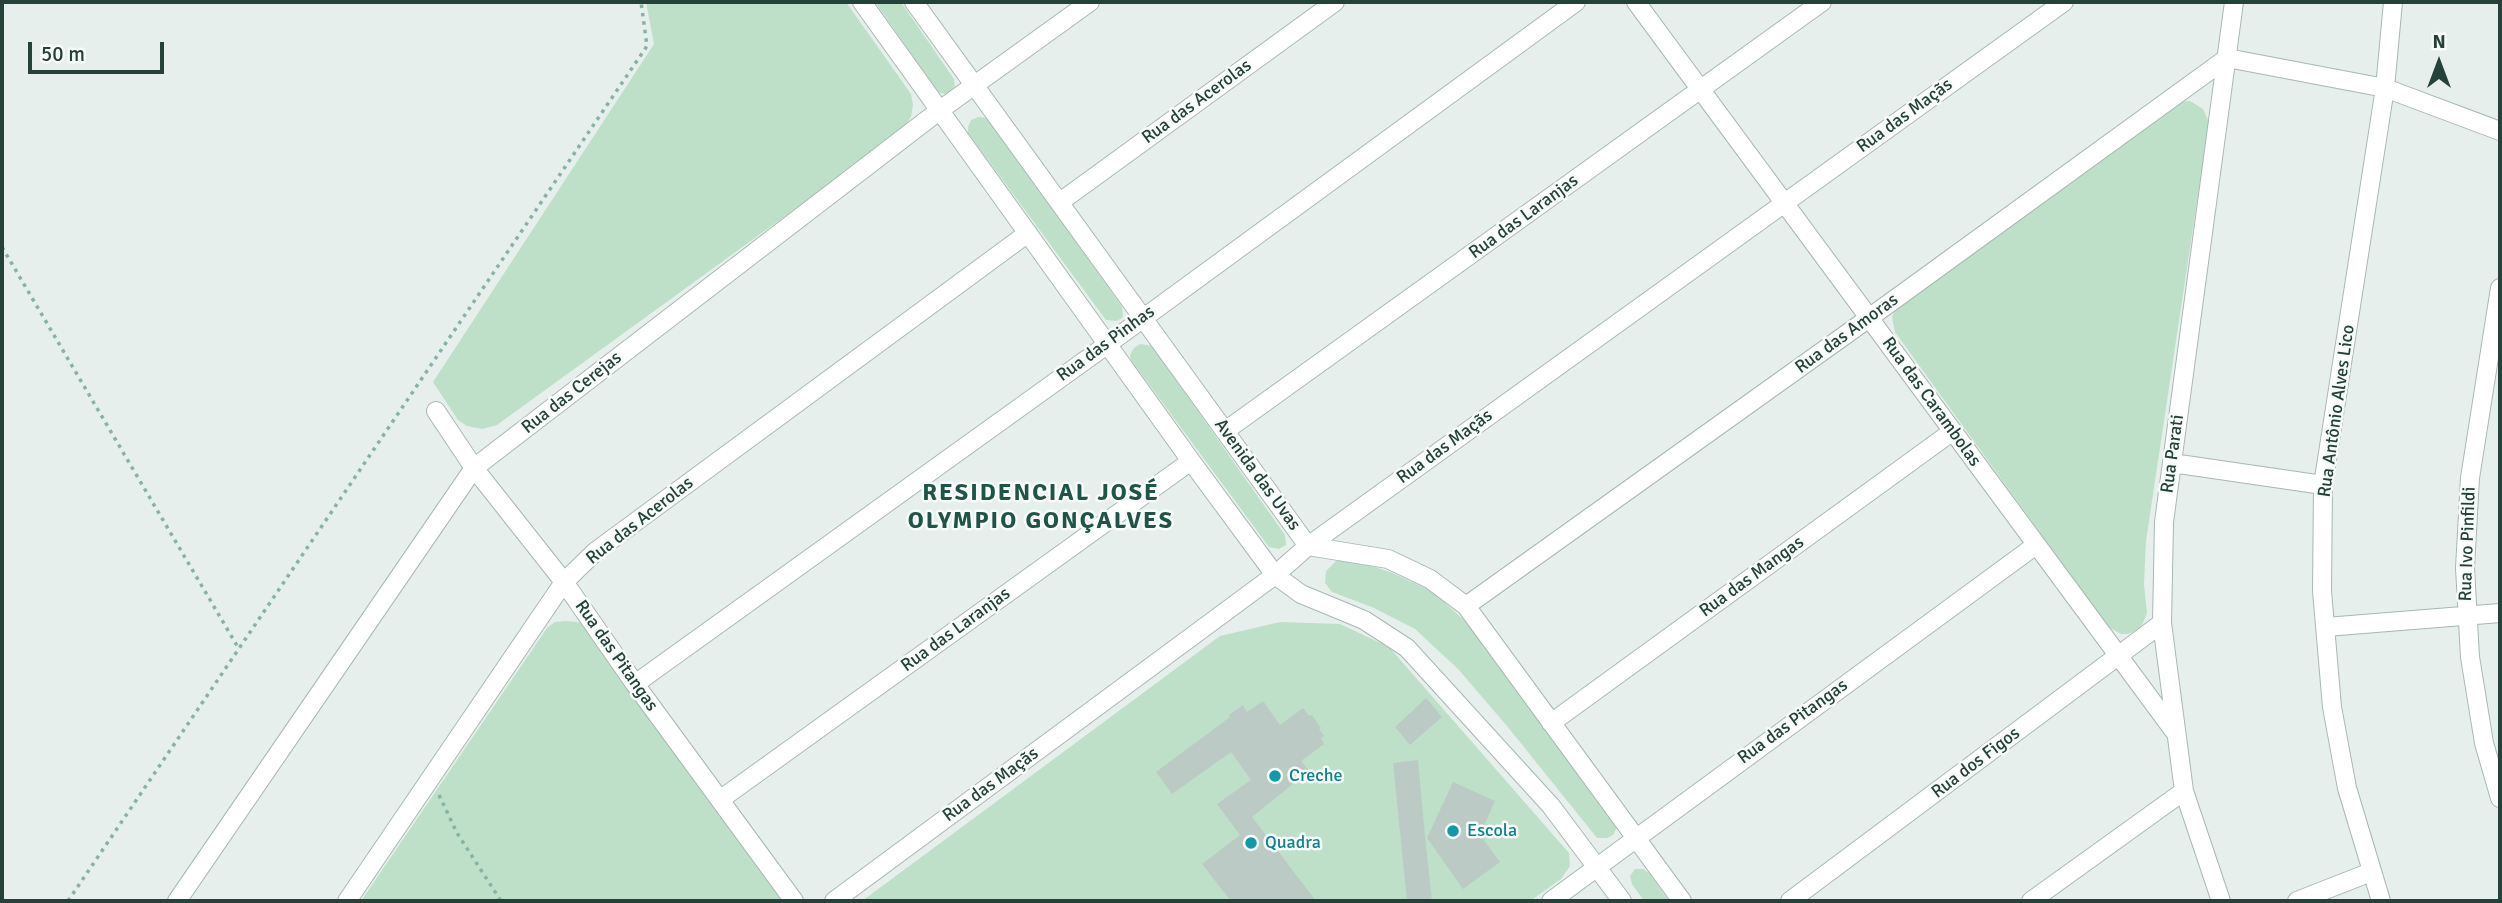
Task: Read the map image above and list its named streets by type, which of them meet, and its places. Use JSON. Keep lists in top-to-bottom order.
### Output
{
  "streets": {
    "street": [
      "Rua das Acerolas",
      "Rua das Maçãs",
      "Rua das Laranjas",
      "Rua das Amoras",
      "Rua das Pinhas",
      "Rua das Cerejas",
      "Rua das Carambolas",
      "Rua Antônio Alves Lico",
      "Rua Parati",
      "Avenida das Uvas",
      "Rua Ivo Pinfildi",
      "Rua das Mangas",
      "Rua das Pitangas",
      "Rua dos Figos"
    ]
  },
  "crossings": [
    ["Rua das Acerolas", "Avenida das Uvas"],
    ["Rua das Acerolas", "Rua das Pitangas"],
    ["Rua das Maçãs", "Rua das Carambolas"],
    ["Rua das Maçãs", "Avenida das Uvas"],
    ["Rua das Laranjas", "Rua das Carambolas"],
    ["Rua das Laranjas", "Avenida das Uvas"],
    ["Rua das Laranjas", "Rua das Pitangas"],
    ["Rua das Amoras", "Rua das Carambolas"],
    ["Rua das Amoras", "Rua Parati"],
    ["Rua das Amoras", "Avenida das Uvas"],
    ["Rua das Pinhas", "Avenida das Uvas"],
    ["Rua das Pinhas", "Rua das Pitangas"],
    ["Rua das Cerejas", "Avenida das Uvas"],
    ["Rua das Cerejas", "Rua das Pitangas"],
    ["Rua das Carambolas", "Rua Parati"],
    ["Rua das Carambolas", "Rua das Mangas"],
    ["Rua das Carambolas", "Rua das Pitangas"],
    ["Rua das Carambolas", "Rua dos Figos"],
    ["Rua Parati", "Rua dos Figos"],
    ["Avenida das Uvas", "Rua das Mangas"],
    ["Avenida das Uvas", "Rua das Pitangas"]
  ],
  "districts": ["RESIDENCIAL JOSÉ OLYMPIO GONÇALVES"],
  "places": ["Creche", "Escola", "Quadra"],
  "scale_bar": "50 m",
  "north": "top"
}
